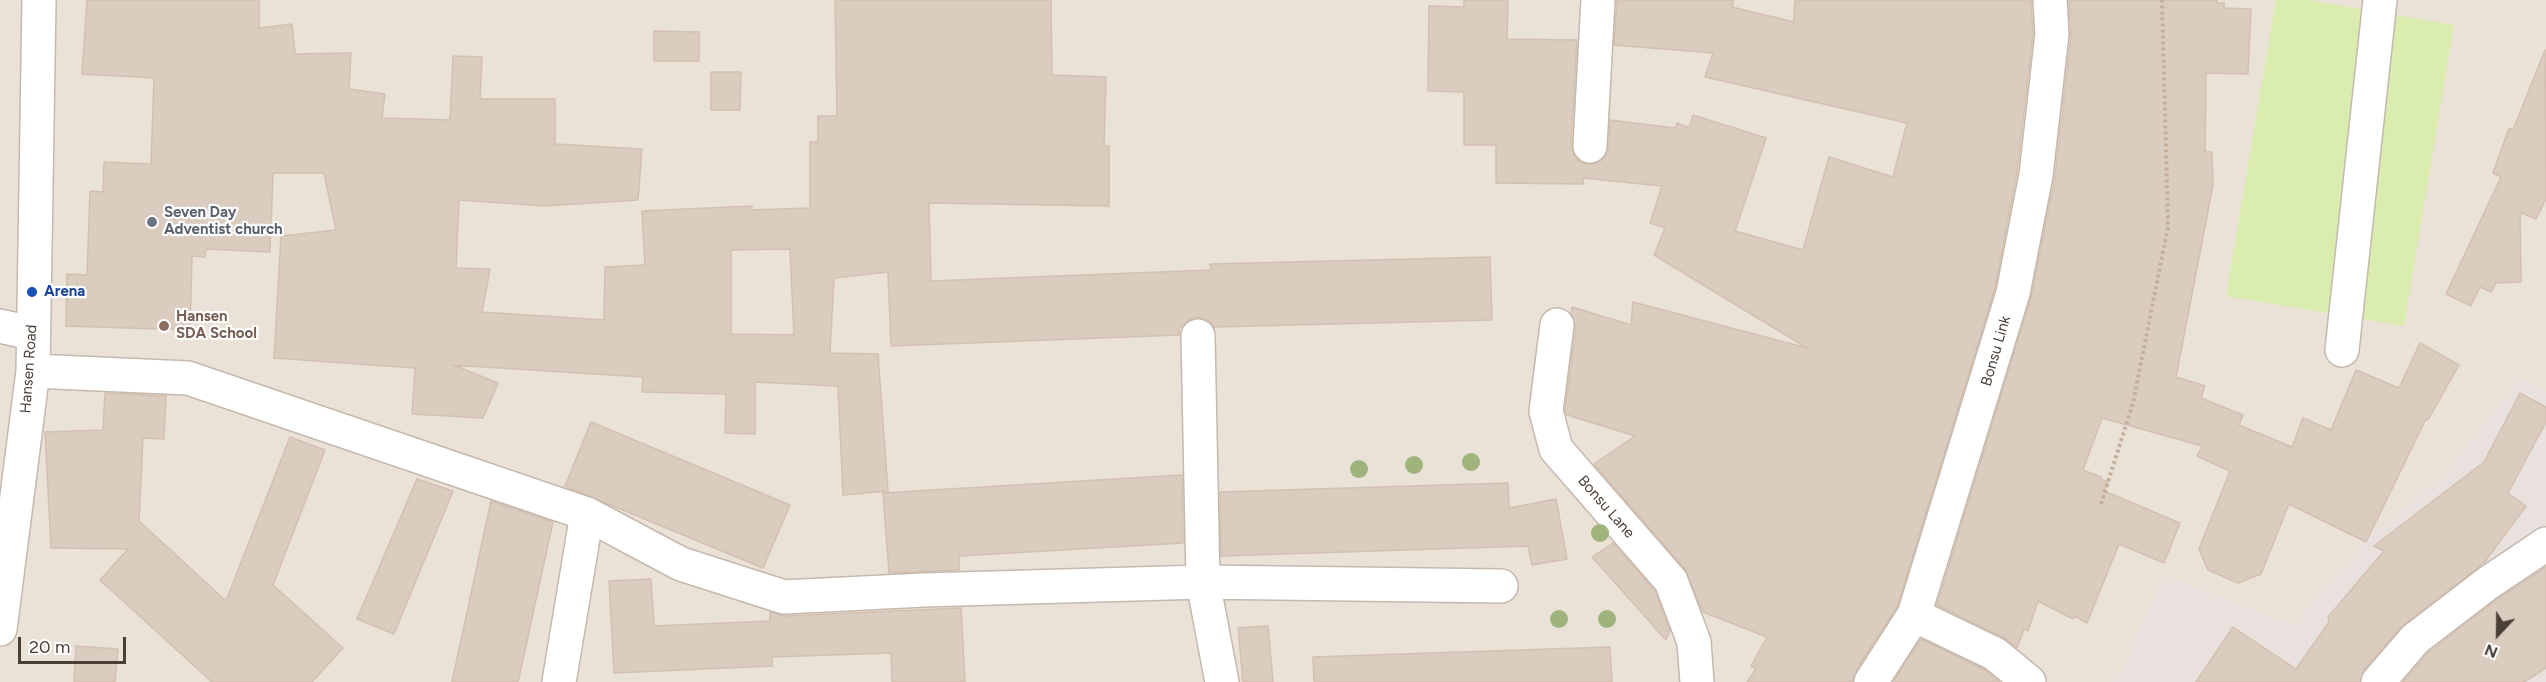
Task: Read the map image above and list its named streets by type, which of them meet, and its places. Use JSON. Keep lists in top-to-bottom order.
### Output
{
  "streets": {
    "street": ["Bonsu Link", "Hansen Road", "Bonsu Lane"]
  },
  "places": ["Seven Day Adventist church", "Arena", "Hansen SDA School"],
  "scale_bar": "20 m",
  "north": "bottom"
}
